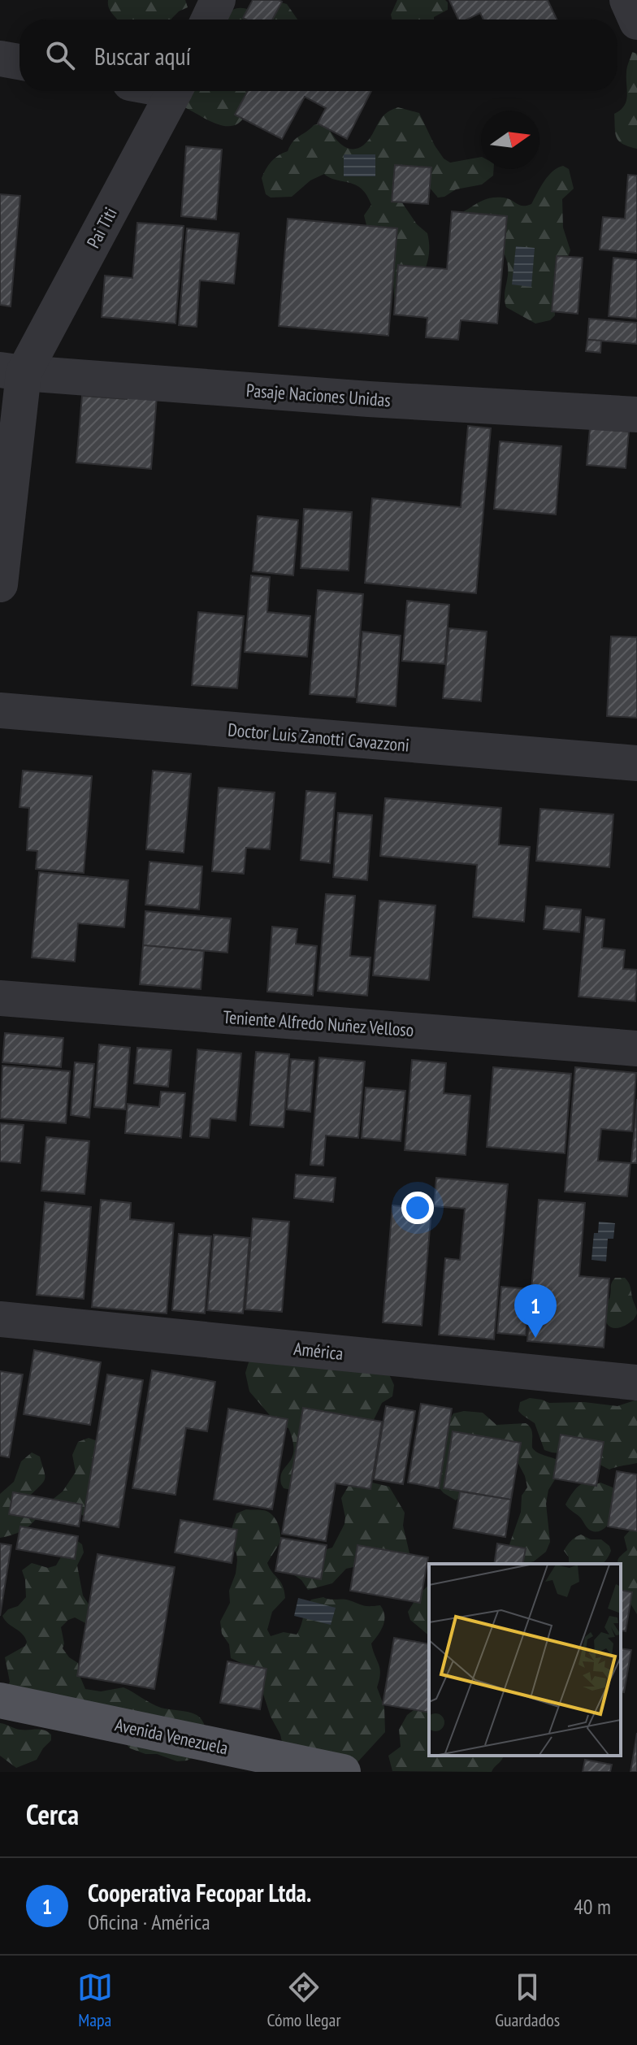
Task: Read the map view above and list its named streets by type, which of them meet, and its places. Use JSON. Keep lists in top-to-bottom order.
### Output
{
  "streets": {
    "main road": ["Avenida Venezuela"],
    "street": [
      "Pai Titi",
      "Pasaje Naciones Unidas",
      "Doctor Luis Zanotti Cavazzoni",
      "Teniente Alfredo Nuñez Velloso",
      "América"
    ]
  },
  "crossings": [
    ["Pai Titi", "Pasaje Naciones Unidas"]
  ],
  "north": "right",
  "page": {
    "search": "Buscar aquí",
    "pins": "1",
    "heading": "Cerca",
    "list": [
      {
        "mark": "1",
        "name": "Cooperativa Fecopar Ltda.",
        "note": "Oficina · América",
        "value": "40 m"
      }
    ],
    "nav": ["Mapa", "Cómo llegar", "Guardados"]
  }
}
